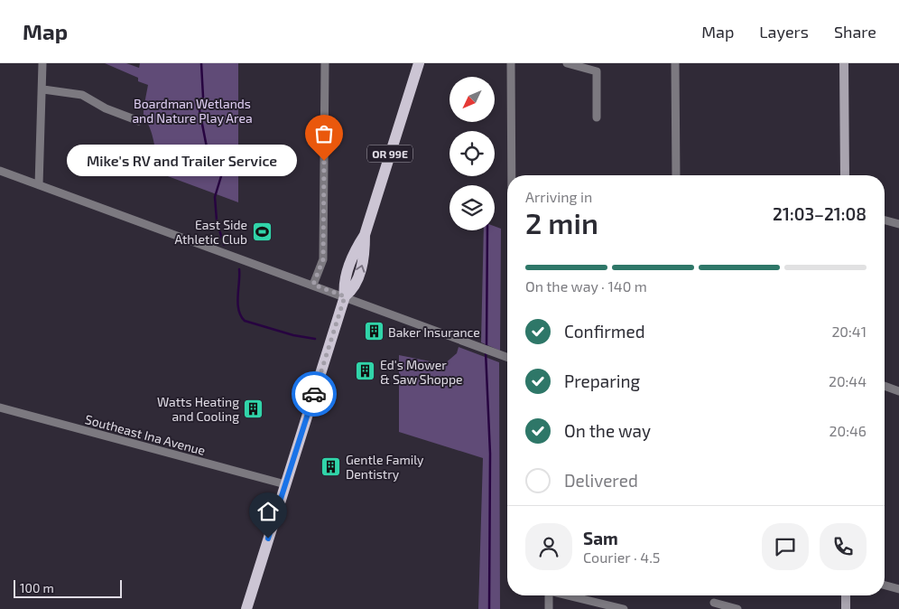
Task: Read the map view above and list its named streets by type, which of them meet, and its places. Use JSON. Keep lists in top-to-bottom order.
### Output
{
  "streets": {
    "main road": ["OR 99E"],
    "street": ["Southeast Ina Avenue"]
  },
  "crossings": [
    ["OR 99E", "Southeast Ina Avenue"]
  ],
  "parks": ["Boardman Wetlands and Nature Play Area"],
  "places": {
    "other": ["Mike's RV and Trailer Service"],
    "sports": ["East Side Athletic Club"],
    "building": [
      "Baker Insurance",
      "Ed's Mower & Saw Shoppe",
      "Watts Heating and Cooling",
      "Gentle Family Dentistry"
    ]
  },
  "scale_bar": "100 m",
  "north": "bottom left",
  "page": {
    "header": "Map",
    "nav": ["Map", "Layers", "Share"],
    "bubble": "Mike's RV and Trailer Service",
    "heading": ["2 min", "Arriving in", "21:03–21:08"],
    "panel": ["Sam", "Courier · 4.5"],
    "bar": "On the way · 140 m",
    "list": [
      ["Confirmed", "20:41"],
      ["Preparing", "20:44"],
      ["On the way", "20:46"],
      "Delivered"
    ],
    "scale": "100 m"
  }
}
